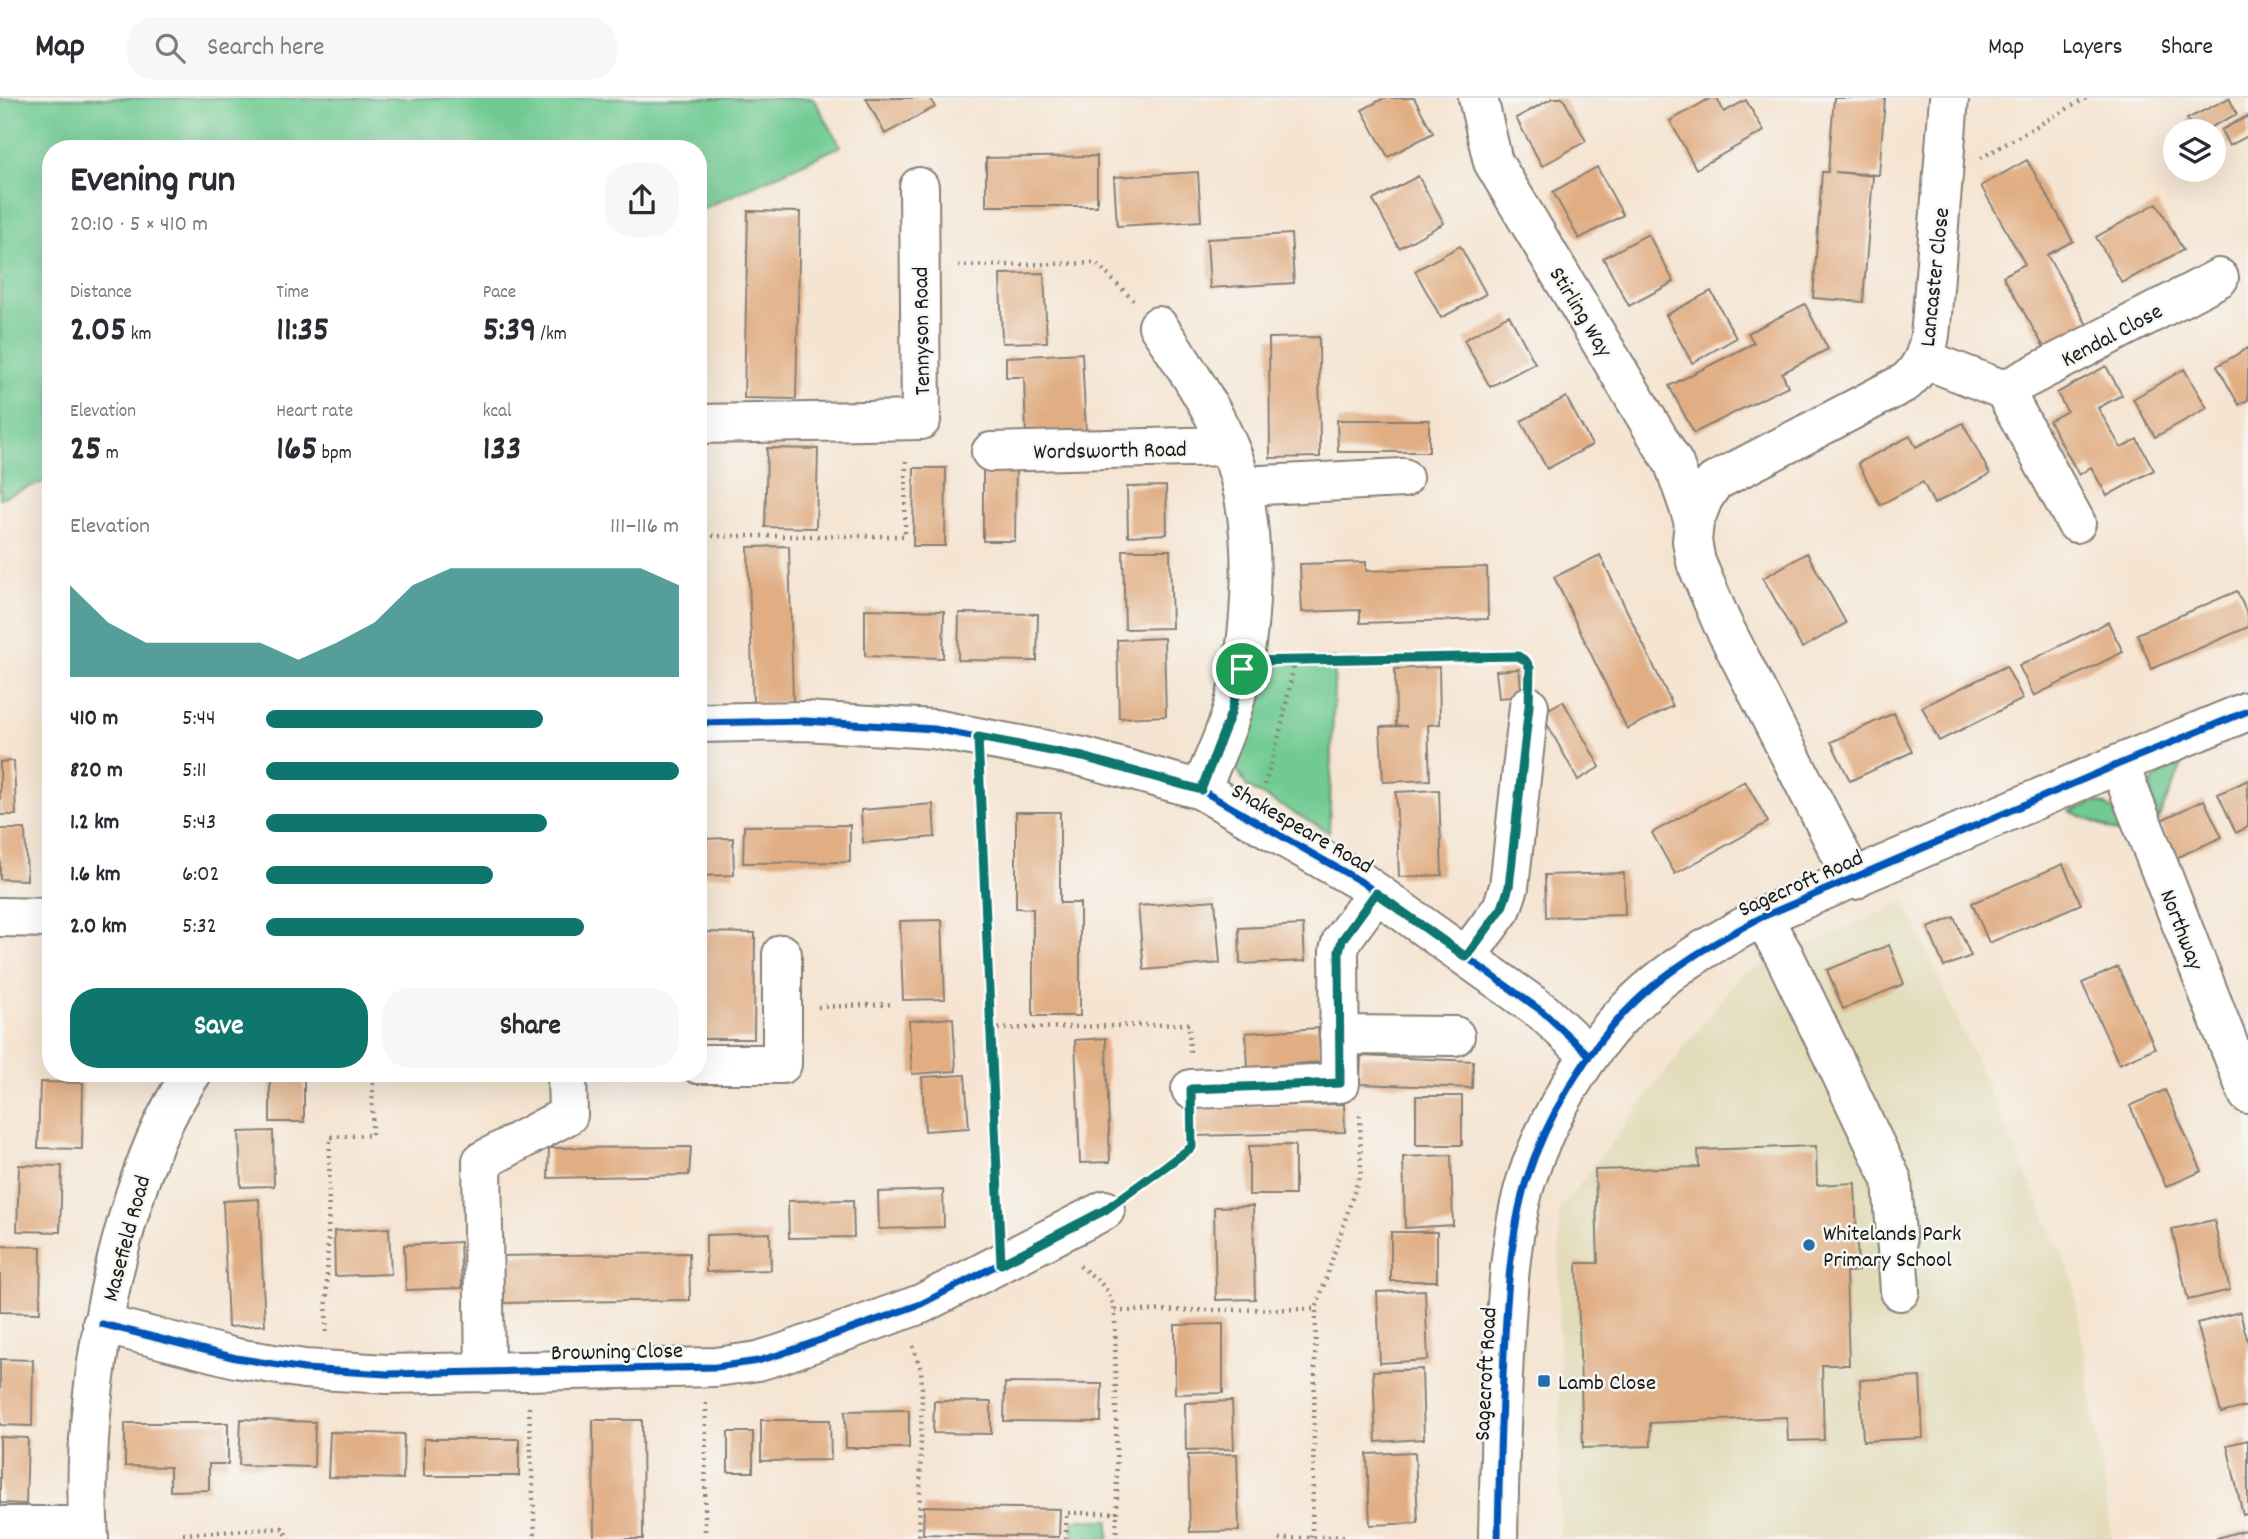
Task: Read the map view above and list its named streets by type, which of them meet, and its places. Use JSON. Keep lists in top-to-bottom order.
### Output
{
  "streets": {
    "street": [
      "Lancaster Close",
      "Stirling Way",
      "Tennyson Road",
      "Kendal Close",
      "Wordsworth Road",
      "Shakespeare Road",
      "Sagecroft Road",
      "Northway",
      "Masefield Road",
      "Browning Close"
    ]
  },
  "crossings": [
    ["Lancaster Close", "Stirling Way"],
    ["Stirling Way", "Sagecroft Road"],
    ["Wordsworth Road", "Shakespeare Road"],
    ["Shakespeare Road", "Sagecroft Road"],
    ["Sagecroft Road", "Northway"],
    ["Masefield Road", "Browning Close"]
  ],
  "places": {
    "other": ["Whitelands Park Primary School"],
    "transit": ["Lamb Close"]
  },
  "page": {
    "header": "Map",
    "search": "Search here",
    "nav": ["Map", "Layers", "Share"],
    "heading": ["Evening run", "20:10 · 5 × 410 m"],
    "stats": [
      ["Distance", "2.05 km"],
      ["Time", "11:35"],
      ["Pace", "5:39 /km"],
      ["Elevation", "25 m"],
      ["Heart rate", "165 bpm"],
      ["kcal", "133"]
    ],
    "chart": ["Elevation", "111–116 m"],
    "list": [
      {
        "name": "410 m",
        "note": "5:44"
      },
      {
        "name": "820 m",
        "note": "5:11"
      },
      {
        "name": "1.2 km",
        "note": "5:43"
      },
      {
        "name": "1.6 km",
        "note": "6:02"
      },
      {
        "name": "2.0 km",
        "note": "5:32"
      }
    ],
    "buttons": ["Save", "Share"]
  }
}
